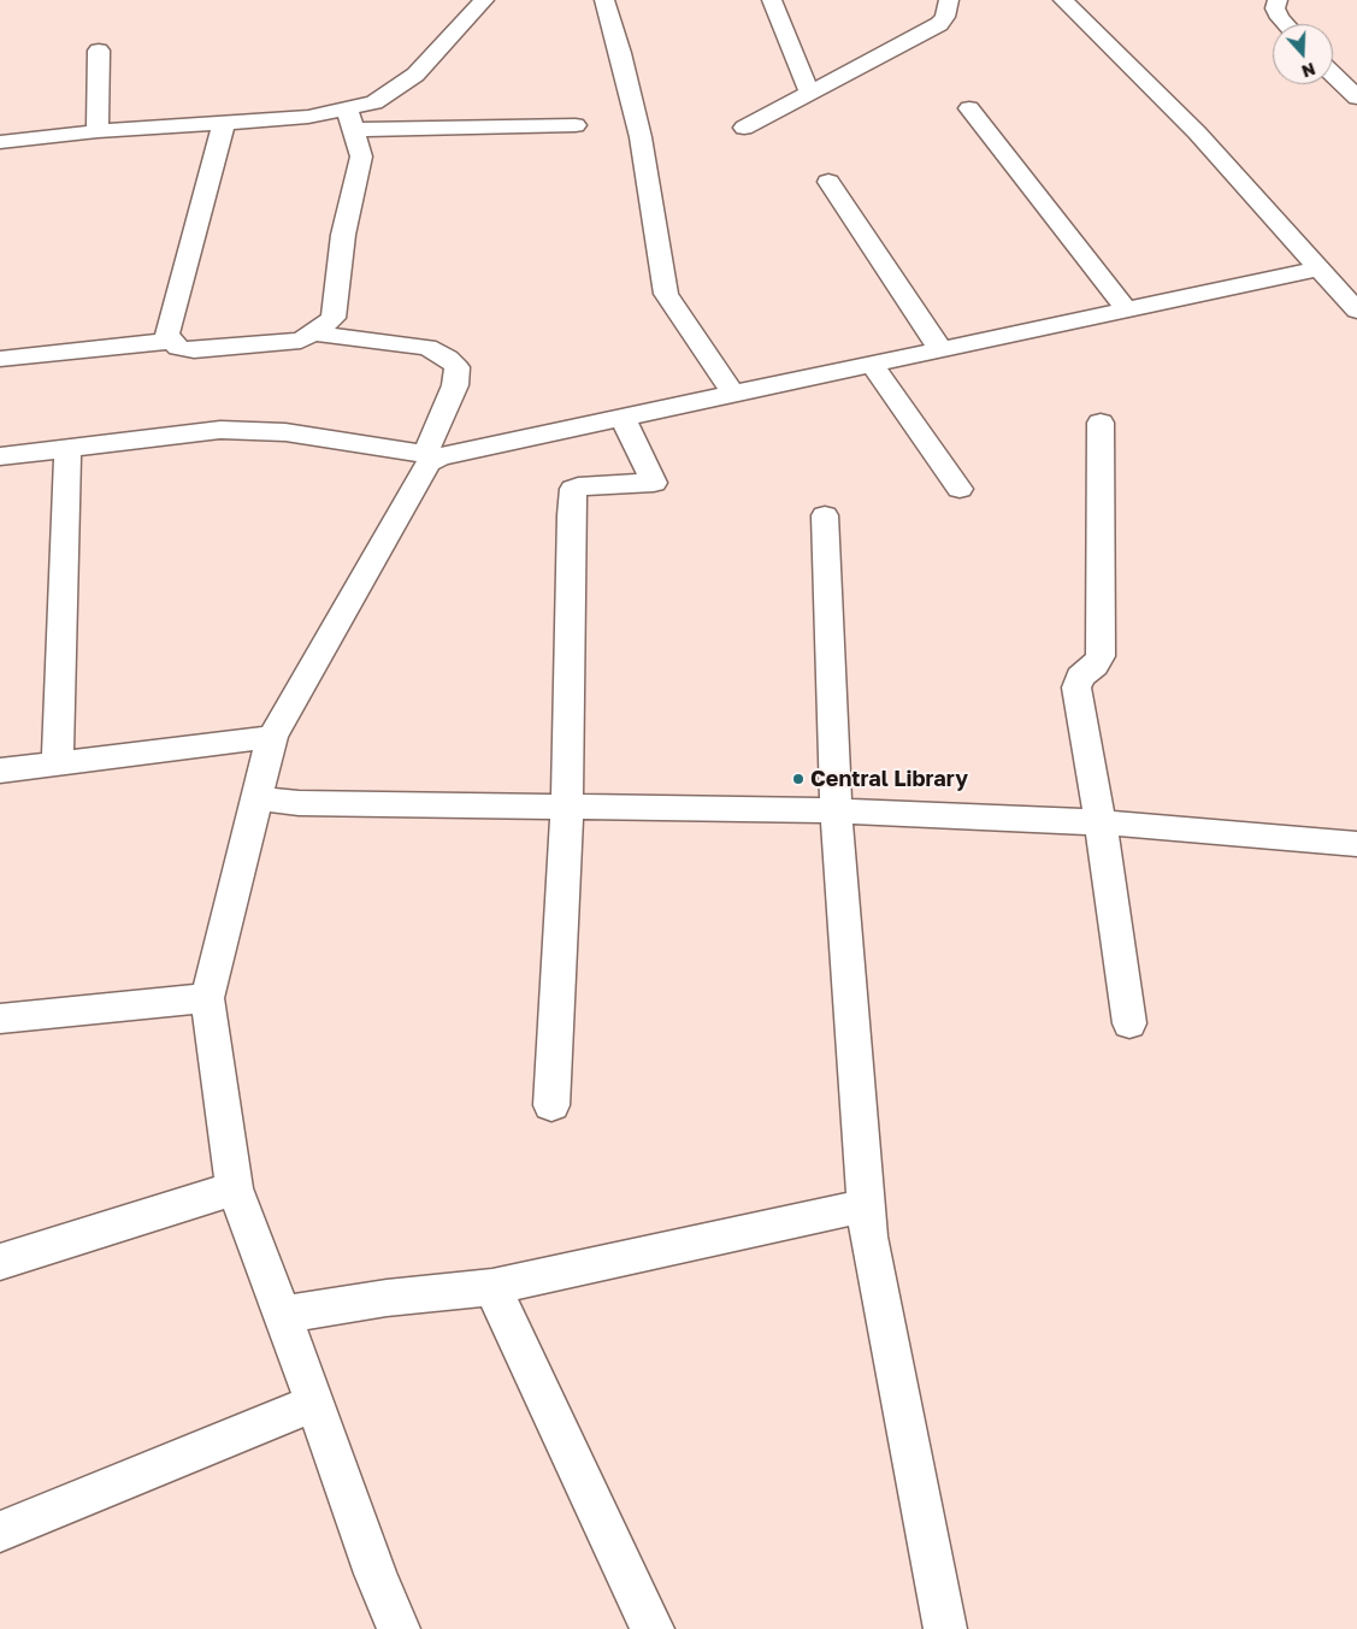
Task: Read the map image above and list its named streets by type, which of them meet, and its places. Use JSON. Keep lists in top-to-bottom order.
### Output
{
  "places": ["Central Library"],
  "north": "bottom"
}
